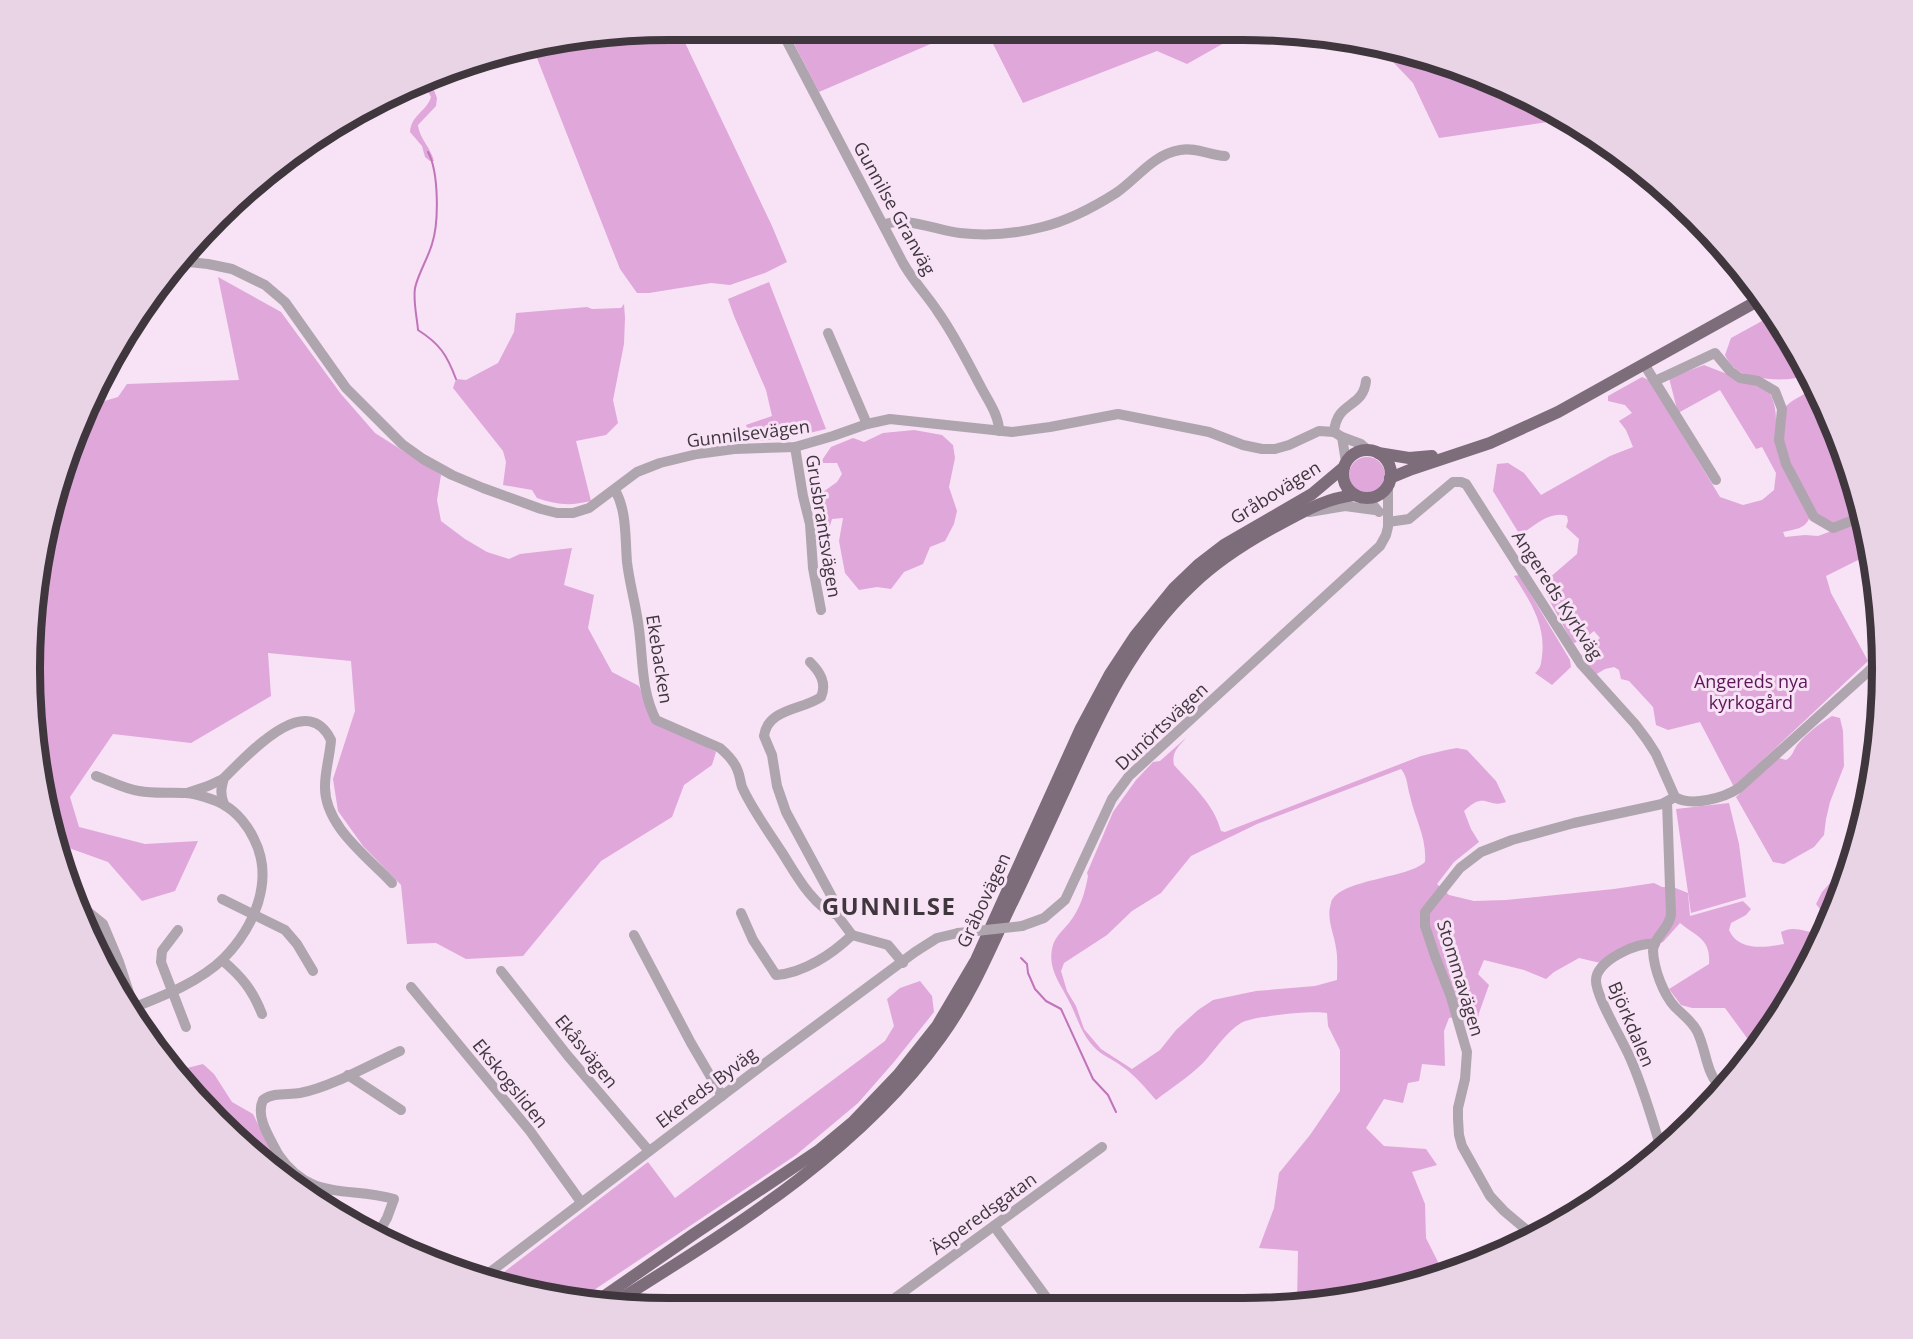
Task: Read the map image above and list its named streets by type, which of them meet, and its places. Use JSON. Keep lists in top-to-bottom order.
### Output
{
  "streets": {
    "main road": ["Gråbovägen"],
    "street": [
      "Gunnilse Granväg",
      "Gunnilsevägen",
      "Grusbrantsvägen",
      "Angereds Kyrkväg",
      "Ekebacken",
      "Dunörtsvägen",
      "Stommavägen",
      "Björkdalen",
      "Ekåsvägen",
      "Ekskogsliden",
      "Ekereds Byväg",
      "Äsperedsgatan"
    ]
  },
  "crossings": [
    ["Gunnilse Granväg", "Gunnilsevägen"],
    ["Gunnilsevägen", "Grusbrantsvägen"],
    ["Gunnilsevägen", "Ekebacken"],
    ["Gråbovägen", "Dunörtsvägen"],
    ["Angereds Kyrkväg", "Dunörtsvägen"],
    ["Angereds Kyrkväg", "Stommavägen"],
    ["Dunörtsvägen", "Ekereds Byväg"],
    ["Ekåsvägen", "Ekereds Byväg"],
    ["Ekskogsliden", "Ekereds Byväg"]
  ],
  "districts": ["GUNNILSE"],
  "parks": ["Angereds nya kyrkogård"]
}
